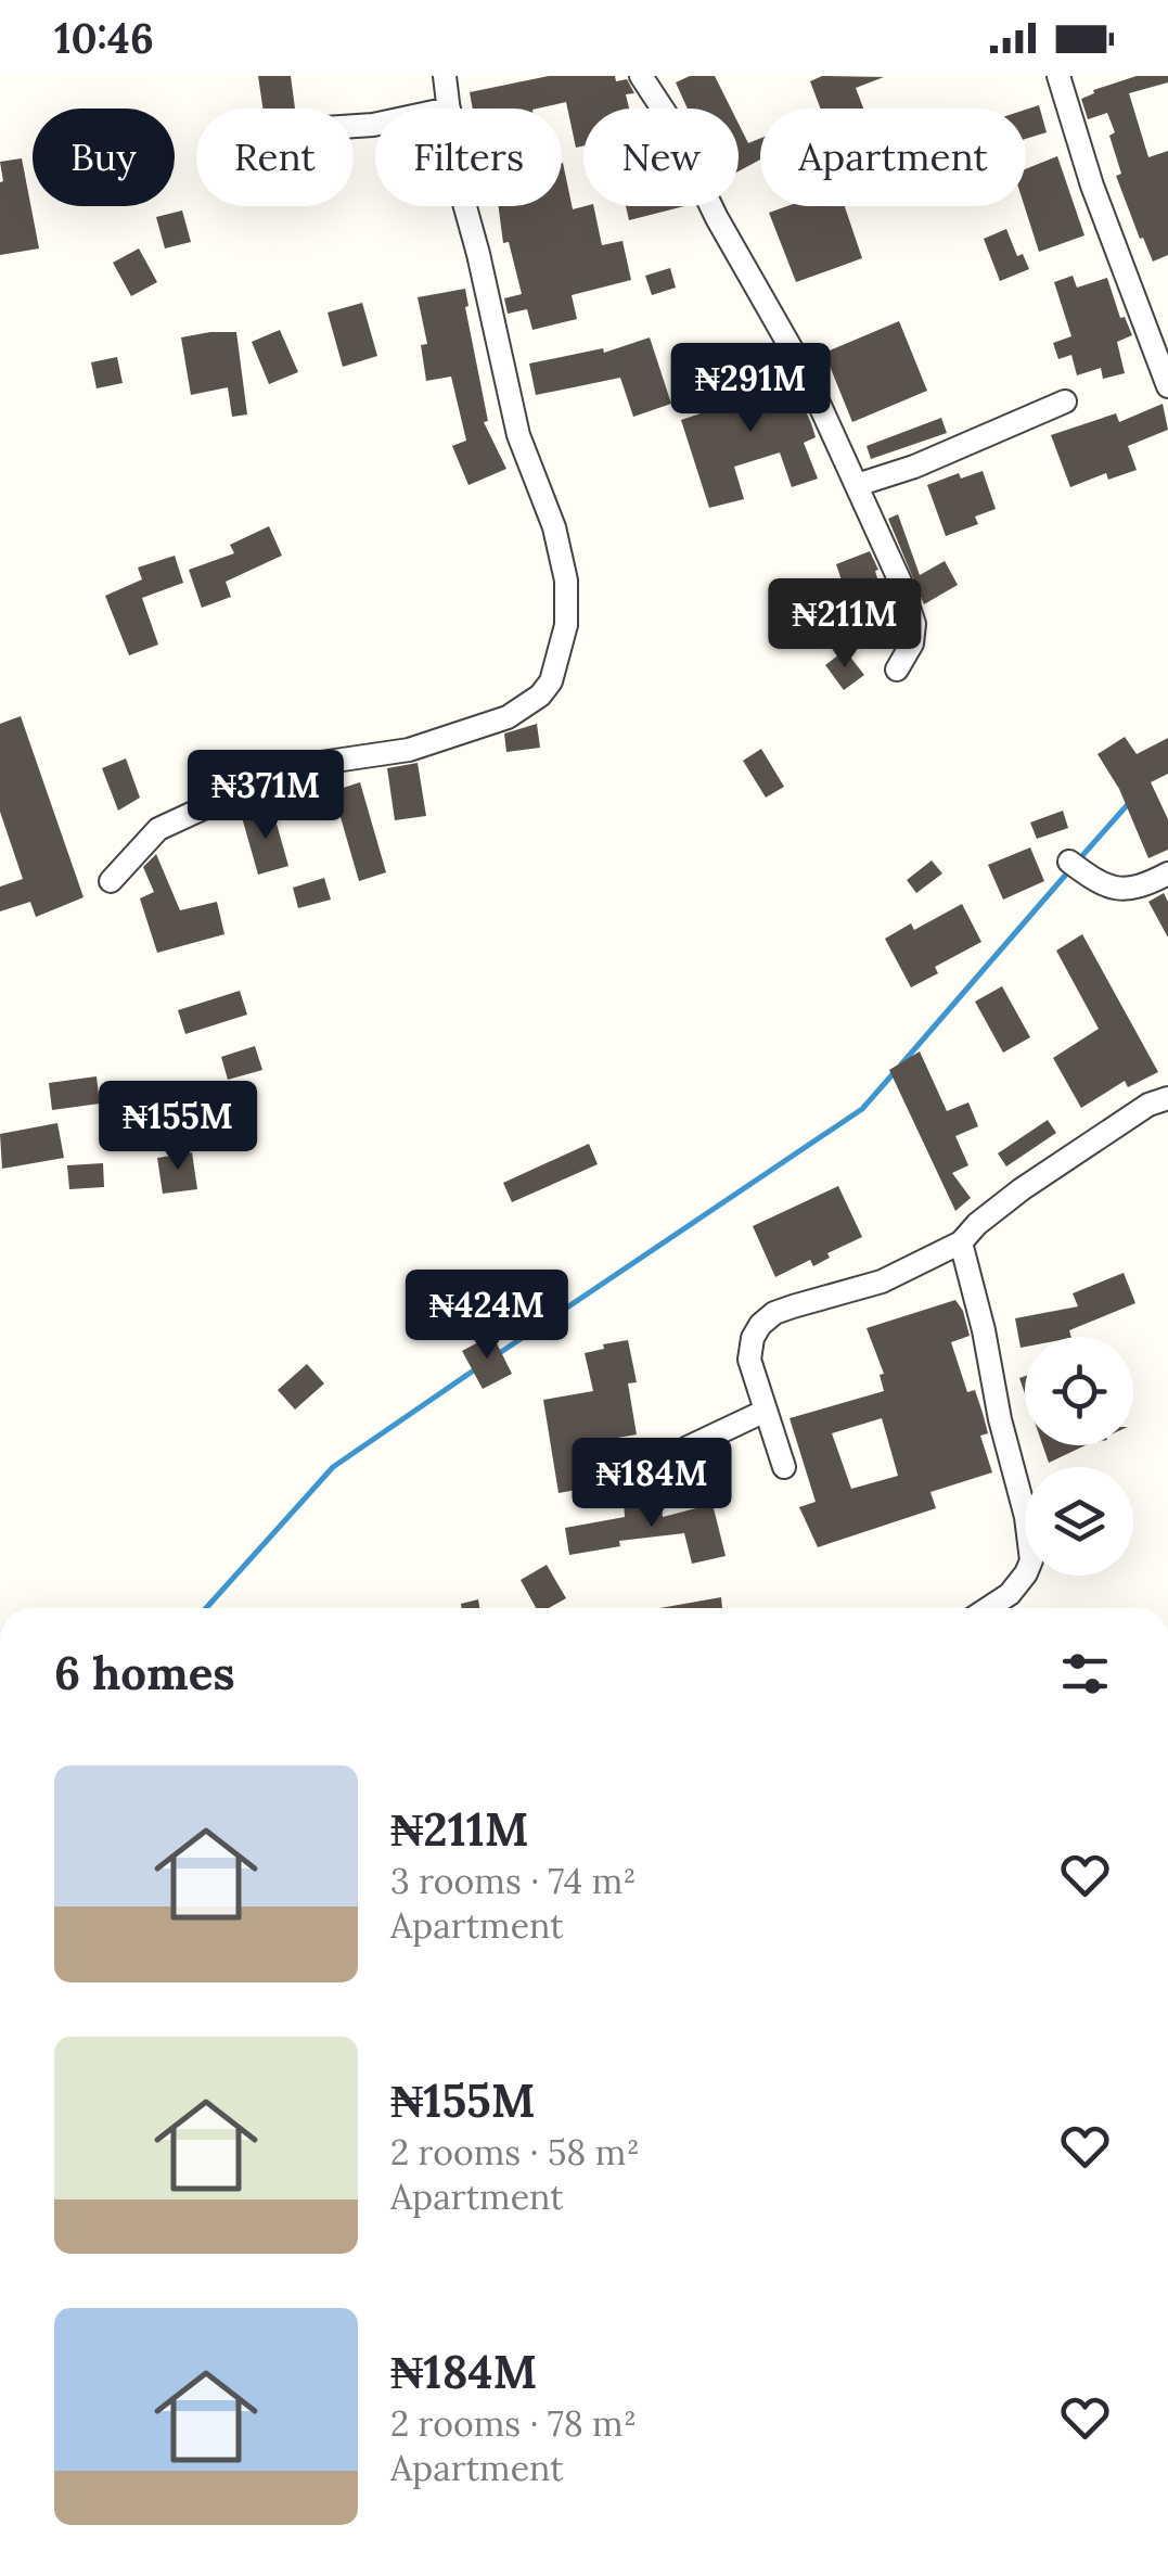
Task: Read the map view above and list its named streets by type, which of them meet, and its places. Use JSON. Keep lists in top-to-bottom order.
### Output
{
  "page": {
    "status": "10:46",
    "chip": [
      "Buy",
      "Rent",
      "Filters",
      "New",
      "Apartment"
    ],
    "price": [
      "₦291M",
      "₦211M",
      "₦371M",
      "₦155M",
      "₦424M",
      "₦184M"
    ],
    "heading": "6 homes",
    "list": [
      {
        "name": "₦211M",
        "note": "3 rooms · 74 m² · Apartment"
      },
      {
        "name": "₦155M",
        "note": "2 rooms · 58 m² · Apartment"
      },
      {
        "name": "₦184M",
        "note": "2 rooms · 78 m² · Apartment"
      }
    ]
  }
}
